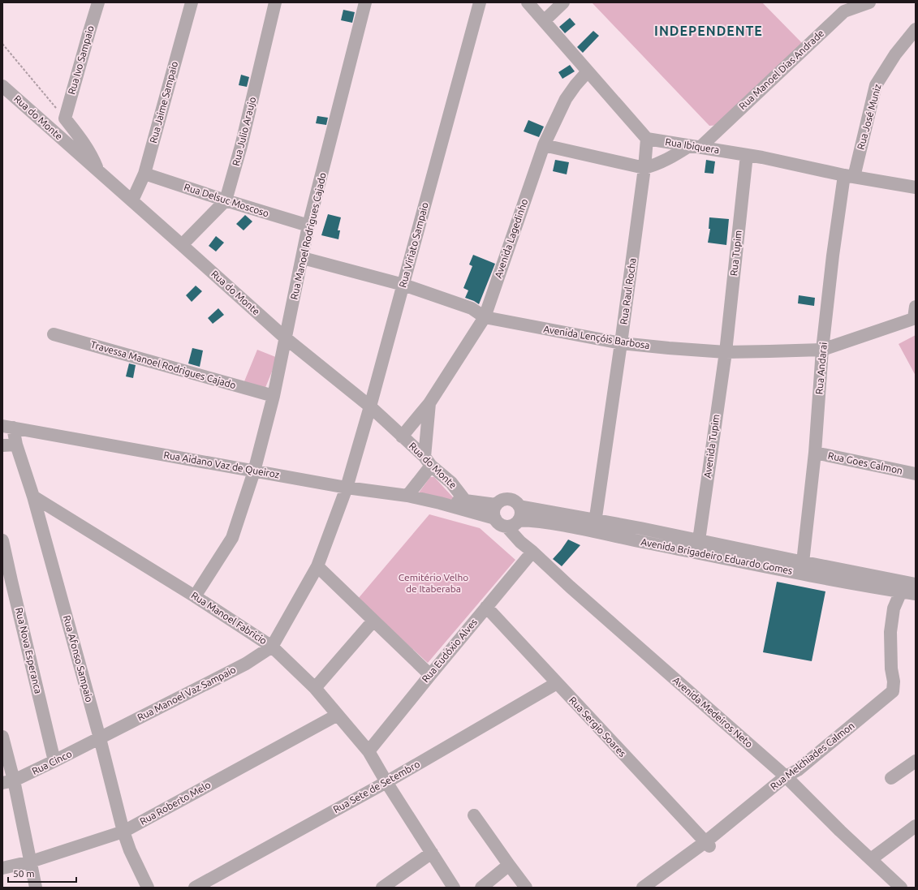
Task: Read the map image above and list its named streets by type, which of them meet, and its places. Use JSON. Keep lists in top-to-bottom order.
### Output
{
  "streets": {
    "street": [
      "Rua Ivo Sampaio",
      "Rua Manoel Dias Andrade",
      "Rua Jaime Sampaio",
      "Rua José Muniz",
      "Rua do Monte",
      "Rua Julio Araujo",
      "Rua Ibiquera",
      "Rua Delsuc Moscoso",
      "Rua Manoel Rodrigues Cajado",
      "Avenida Lagedinho",
      "Rua Viriato Sampaio",
      "Rua Tupim",
      "Rua Raul Rocha",
      "Avenida Lençóis Barbosa",
      "Travessa Manoel Rodrigues Cajado",
      "Rua Andarai",
      "Avenida Tupim",
      "Rua Goes Calmon",
      "Rua Aidano Vaz de Queiroz",
      "Avenida Brigadeiro Eduardo Gomes",
      "Rua Manoel Fabricio",
      "Rua Nova Esperanca",
      "Rua Eudóxio Alves",
      "Rua Afonso Sampaio",
      "Rua Manoel Vaz Sampaio",
      "Avenida Medeiros Neto",
      "Rua Sergio Soares",
      "Rua Melchiades Calmon",
      "Rua Cinco",
      "Rua Sete de Setembro",
      "Rua Roberto Melo"
    ]
  },
  "crossings": [
    ["Rua Manoel Dias Andrade", "Rua Ibiquera"],
    ["Rua Manoel Dias Andrade", "Rua Raul Rocha"],
    ["Rua Jaime Sampaio", "Rua do Monte"],
    ["Rua Jaime Sampaio", "Rua Delsuc Moscoso"],
    ["Rua José Muniz", "Rua Ibiquera"],
    ["Rua José Muniz", "Rua Andarai"],
    ["Rua do Monte", "Rua Julio Araujo"],
    ["Rua do Monte", "Rua Manoel Rodrigues Cajado"],
    ["Rua do Monte", "Avenida Lagedinho"],
    ["Rua do Monte", "Rua Viriato Sampaio"],
    ["Rua do Monte", "Rua Aidano Vaz de Queiroz"],
    ["Rua Julio Araujo", "Rua Delsuc Moscoso"],
    ["Rua Ibiquera", "Rua Tupim"],
    ["Rua Ibiquera", "Rua Raul Rocha"],
    ["Rua Ibiquera", "Rua Andarai"],
    ["Rua Delsuc Moscoso", "Rua Manoel Rodrigues Cajado"],
    ["Rua Manoel Rodrigues Cajado", "Avenida Lençóis Barbosa"],
    ["Rua Manoel Rodrigues Cajado", "Travessa Manoel Rodrigues Cajado"],
    ["Rua Manoel Rodrigues Cajado", "Rua Aidano Vaz de Queiroz"],
    ["Rua Manoel Rodrigues Cajado", "Rua Manoel Fabricio"],
    ["Avenida Lagedinho", "Avenida Lençóis Barbosa"],
    ["Rua Viriato Sampaio", "Avenida Lençóis Barbosa"],
    ["Rua Viriato Sampaio", "Rua Aidano Vaz de Queiroz"],
    ["Rua Viriato Sampaio", "Rua Manoel Fabricio"],
    ["Rua Viriato Sampaio", "Rua Manoel Vaz Sampaio"],
    ["Rua Tupim", "Avenida Lençóis Barbosa"],
    ["Rua Tupim", "Avenida Tupim"],
    ["Rua Raul Rocha", "Avenida Lençóis Barbosa"],
    ["Rua Raul Rocha", "Avenida Brigadeiro Eduardo Gomes"],
    ["Avenida Lençóis Barbosa", "Rua Andarai"],
    ["Avenida Lençóis Barbosa", "Avenida Tupim"],
    ["Rua Andarai", "Rua Goes Calmon"],
    ["Rua Andarai", "Avenida Brigadeiro Eduardo Gomes"],
    ["Avenida Tupim", "Avenida Brigadeiro Eduardo Gomes"],
    ["Rua Aidano Vaz de Queiroz", "Avenida Brigadeiro Eduardo Gomes"],
    ["Rua Aidano Vaz de Queiroz", "Rua Afonso Sampaio"],
    ["Rua Aidano Vaz de Queiroz", "Avenida Medeiros Neto"],
    ["Avenida Brigadeiro Eduardo Gomes", "Avenida Medeiros Neto"],
    ["Avenida Brigadeiro Eduardo Gomes", "Rua Melchiades Calmon"],
    ["Rua Manoel Fabricio", "Rua Eudóxio Alves"],
    ["Rua Manoel Fabricio", "Rua Afonso Sampaio"],
    ["Rua Manoel Fabricio", "Rua Manoel Vaz Sampaio"],
    ["Rua Manoel Fabricio", "Rua Sete de Setembro"],
    ["Rua Manoel Fabricio", "Rua Roberto Melo"],
    ["Rua Nova Esperanca", "Rua Cinco"],
    ["Rua Eudóxio Alves", "Avenida Medeiros Neto"],
    ["Rua Eudóxio Alves", "Rua Sergio Soares"],
    ["Rua Afonso Sampaio", "Rua Manoel Vaz Sampaio"],
    ["Rua Afonso Sampaio", "Rua Cinco"],
    ["Rua Afonso Sampaio", "Rua Roberto Melo"],
    ["Rua Manoel Vaz Sampaio", "Rua Cinco"],
    ["Avenida Medeiros Neto", "Rua Melchiades Calmon"],
    ["Rua Sergio Soares", "Rua Melchiades Calmon"],
    ["Rua Sergio Soares", "Rua Sete de Setembro"]
  ],
  "districts": ["INDEPENDENTE"],
  "parks": ["Cemitério Velho de Itaberaba"],
  "scale_bar": "50 m"
}
